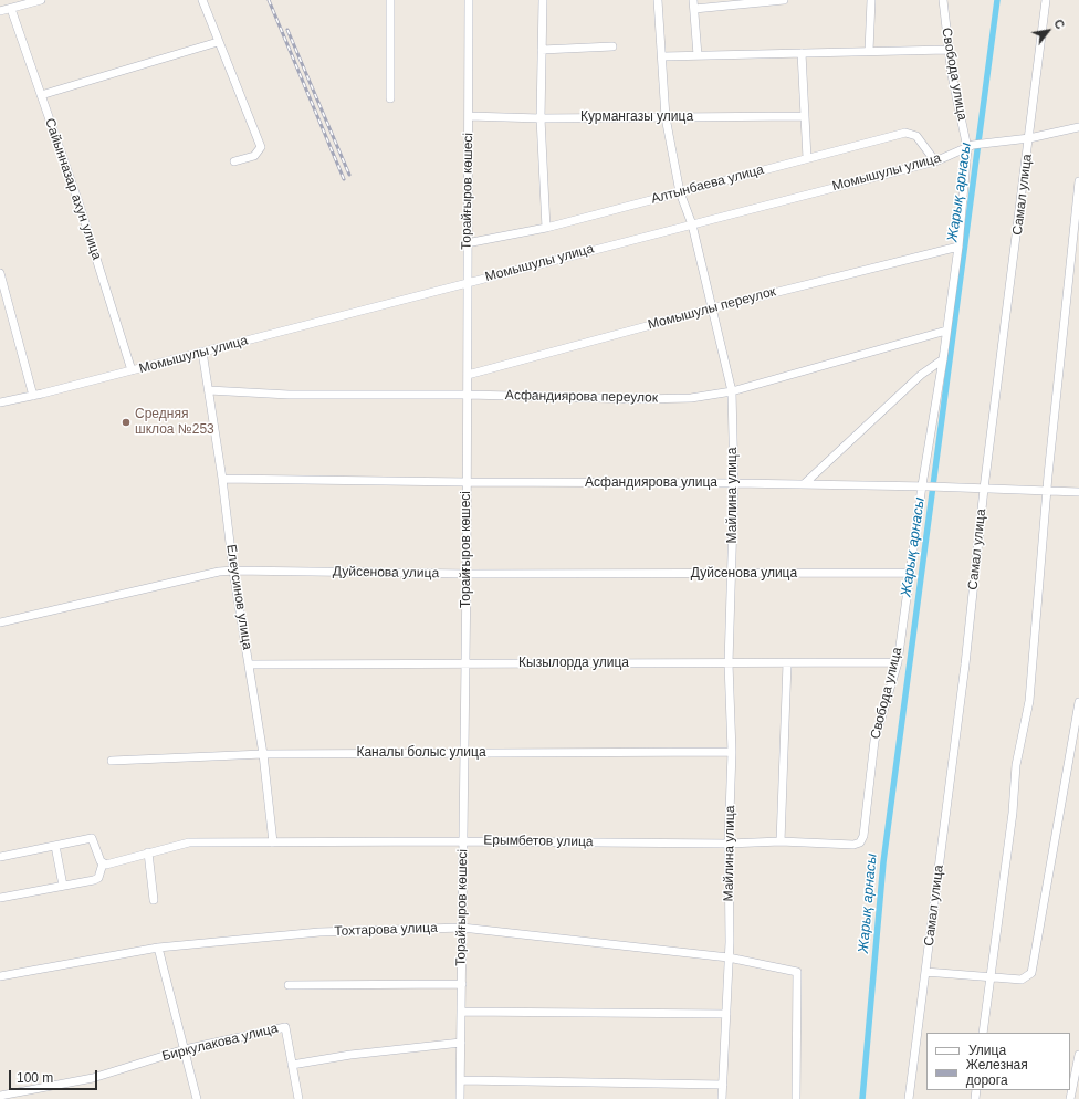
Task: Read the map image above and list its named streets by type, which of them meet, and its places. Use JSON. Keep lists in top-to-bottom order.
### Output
{
  "streets": {
    "street": [
      "Свобода улица",
      "Курмангазы улица",
      "Момышулы улица",
      "Алтынбаева улица",
      "Сайынназар ахун улица",
      "Торайғыров көшесі",
      "Самал улица",
      "Момышулы переулок",
      "Асфандиярова переулок",
      "Асфандиярова улица",
      "Майлина улица",
      "Дуйсенова улица",
      "Елеусинов улица",
      "Кызылорда улица",
      "Каналы болыс улица",
      "Ерымбетов улица",
      "Тохтарова улица",
      "Биркулакова улица"
    ]
  },
  "crossings": [
    ["Свобода улица", "Момышулы улица"],
    ["Свобода улица", "Момышулы переулок"],
    ["Свобода улица", "Асфандиярова переулок"],
    ["Свобода улица", "Асфандиярова улица"],
    ["Свобода улица", "Дуйсенова улица"],
    ["Свобода улица", "Кызылорда улица"],
    ["Свобода улица", "Ерымбетов улица"],
    ["Курмангазы улица", "Торайғыров көшесі"],
    ["Курмангазы улица", "Майлина улица"],
    ["Момышулы улица", "Алтынбаева улица"],
    ["Момышулы улица", "Сайынназар ахун улица"],
    ["Момышулы улица", "Торайғыров көшесі"],
    ["Момышулы улица", "Самал улица"],
    ["Момышулы улица", "Майлина улица"],
    ["Момышулы улица", "Елеусинов улица"],
    ["Алтынбаева улица", "Торайғыров көшесі"],
    ["Алтынбаева улица", "Майлина улица"],
    ["Торайғыров көшесі", "Момышулы переулок"],
    ["Торайғыров көшесі", "Асфандиярова переулок"],
    ["Торайғыров көшесі", "Асфандиярова улица"],
    ["Торайғыров көшесі", "Дуйсенова улица"],
    ["Торайғыров көшесі", "Кызылорда улица"],
    ["Торайғыров көшесі", "Каналы болыс улица"],
    ["Торайғыров көшесі", "Ерымбетов улица"],
    ["Торайғыров көшесі", "Тохтарова улица"],
    ["Самал улица", "Асфандиярова улица"],
    ["Момышулы переулок", "Майлина улица"],
    ["Асфандиярова переулок", "Майлина улица"],
    ["Асфандиярова переулок", "Елеусинов улица"],
    ["Асфандиярова улица", "Майлина улица"],
    ["Асфандиярова улица", "Елеусинов улица"],
    ["Майлина улица", "Дуйсенова улица"],
    ["Майлина улица", "Кызылорда улица"],
    ["Майлина улица", "Каналы болыс улица"],
    ["Майлина улица", "Ерымбетов улица"],
    ["Майлина улица", "Тохтарова улица"],
    ["Дуйсенова улица", "Елеусинов улица"],
    ["Елеусинов улица", "Кызылорда улица"],
    ["Елеусинов улица", "Каналы болыс улица"],
    ["Елеусинов улица", "Ерымбетов улица"]
  ],
  "water": ["Жарық арнасы"],
  "places": ["Средняя шклоа №253"],
  "legend": ["Улица", "Железная дорога"],
  "scale_bar": "100 m",
  "north": "top right"
}
